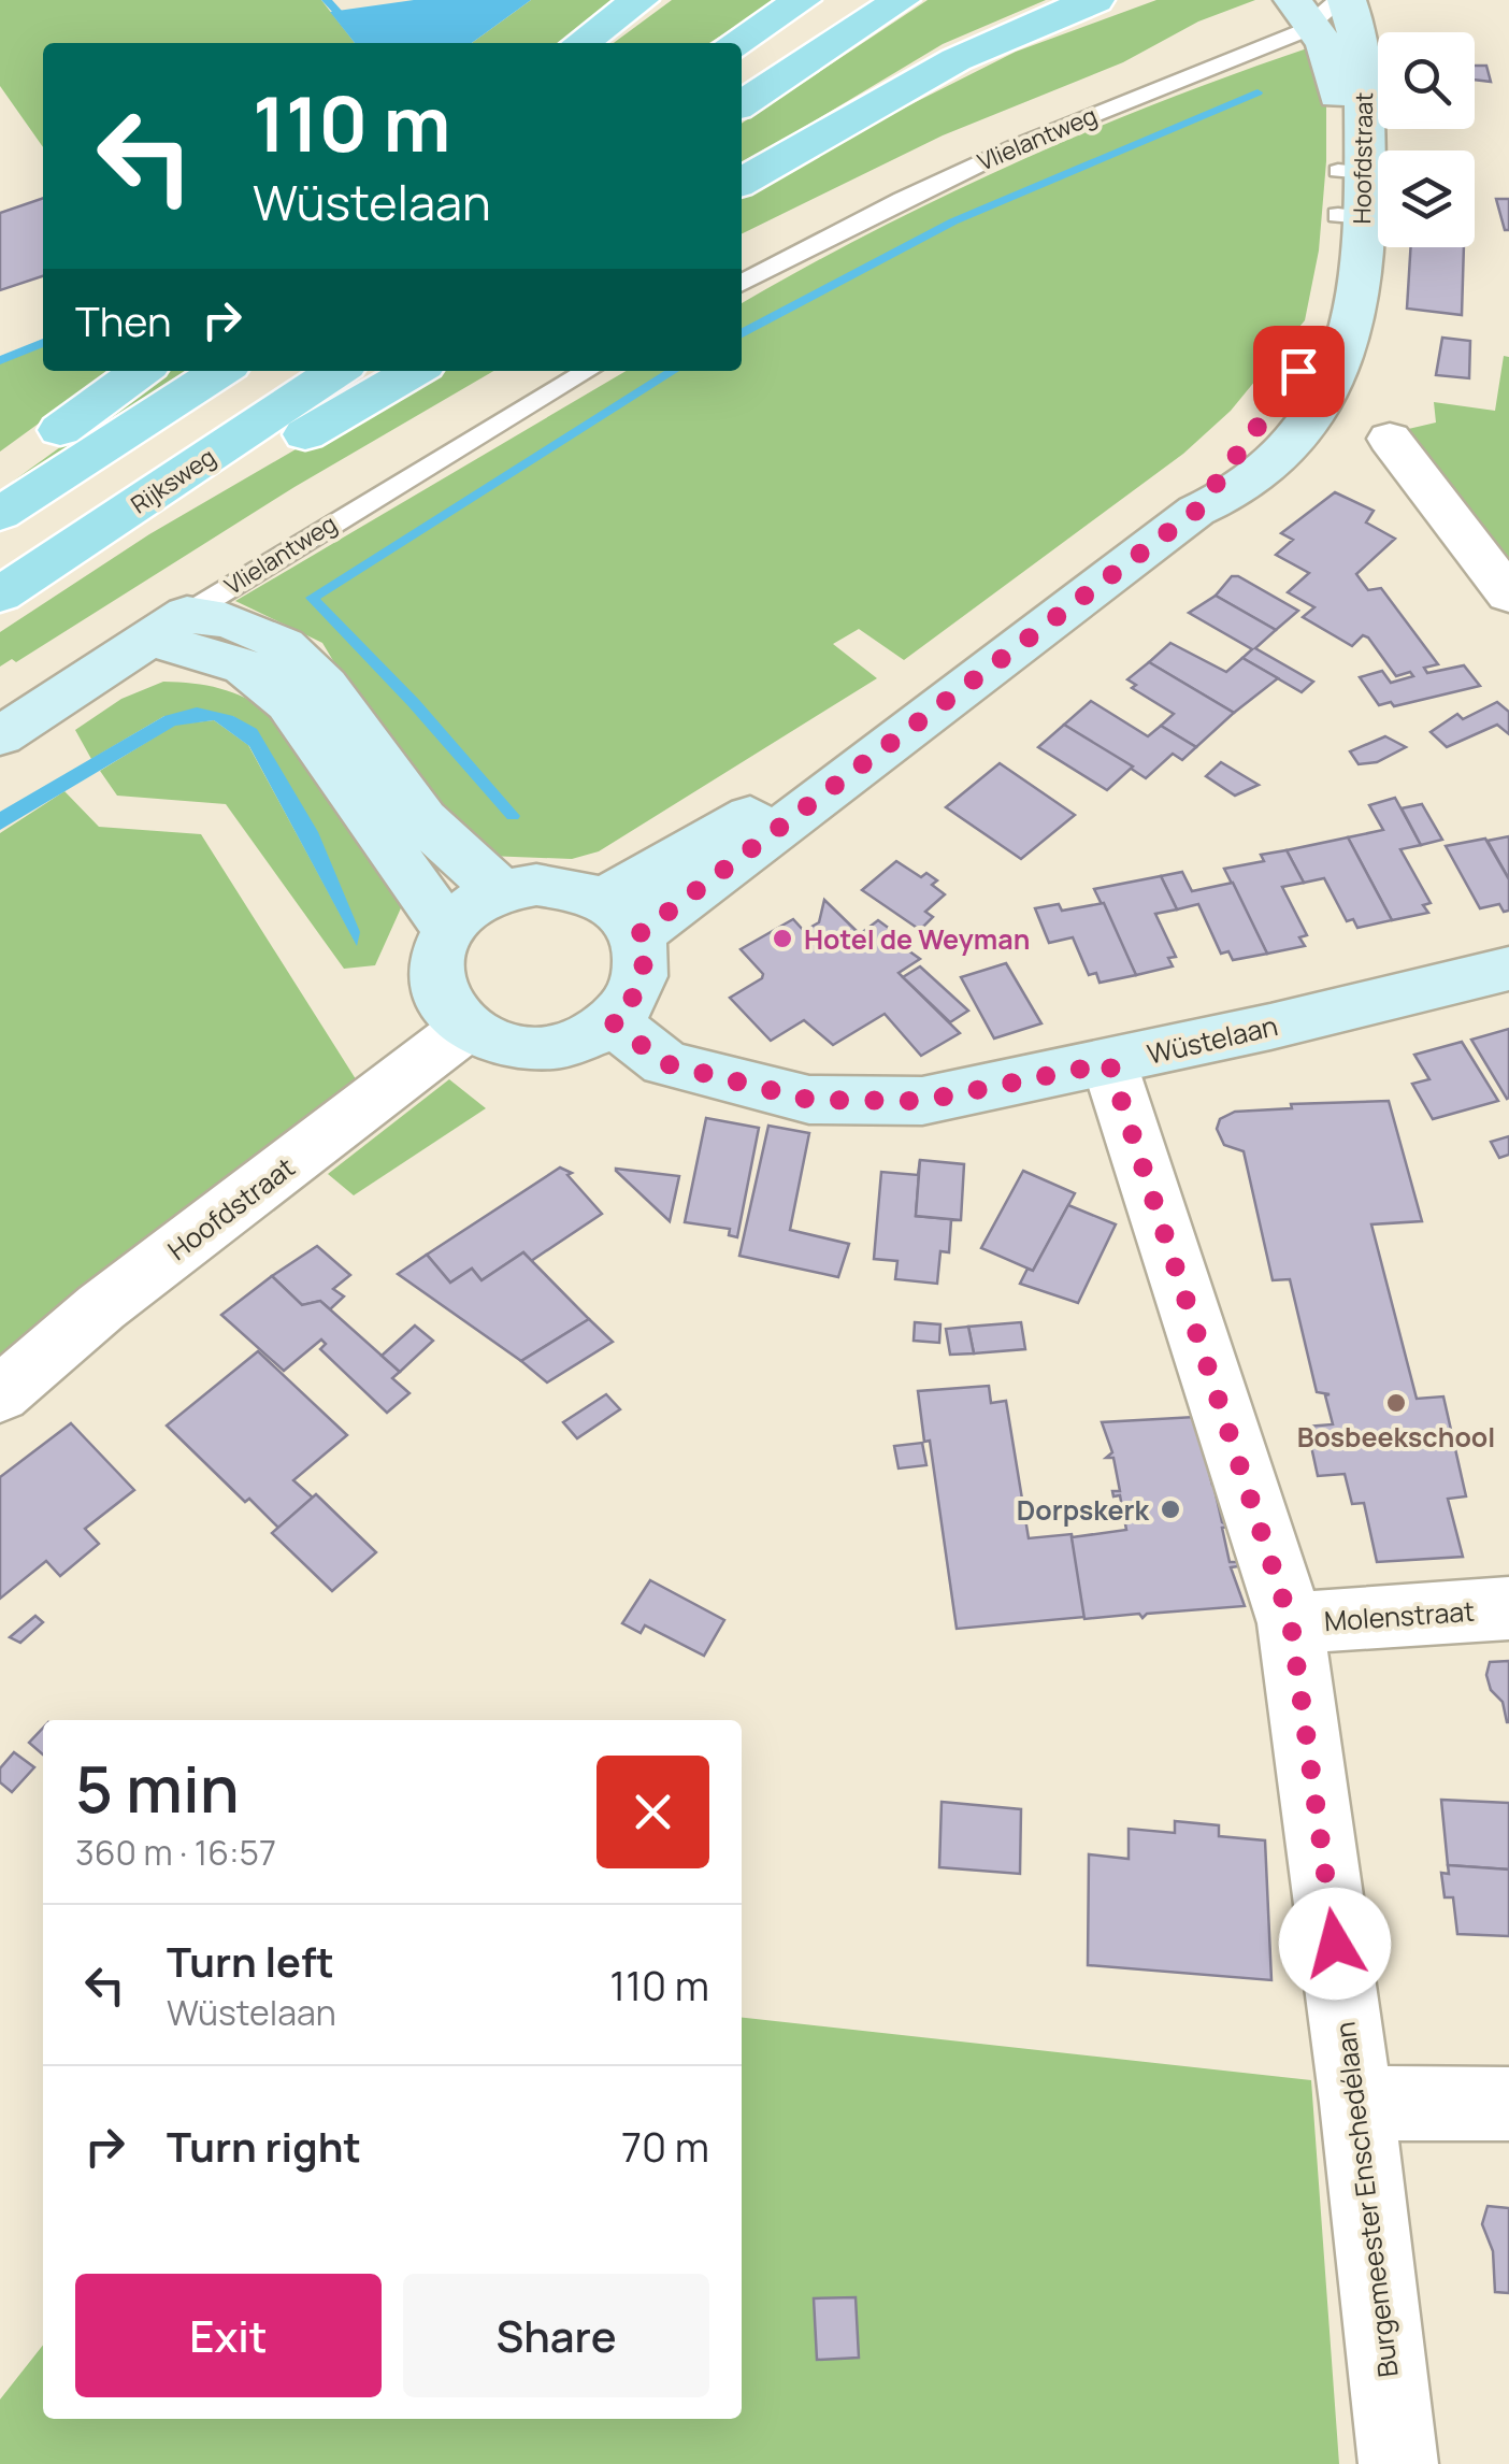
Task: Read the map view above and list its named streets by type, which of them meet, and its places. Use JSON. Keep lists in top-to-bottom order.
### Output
{
  "streets": {
    "main road": [
      "Vlielantweg",
      "Hoofdstraat",
      "Rijksweg",
      "Wüstelaan"
    ],
    "street": ["Molenstraat", "Burgemeester Enschedélaan"]
  },
  "crossings": [
    ["Vlielantweg", "Hoofdstraat"],
    ["Vlielantweg", "Wüstelaan"],
    ["Hoofdstraat", "Wüstelaan"],
    ["Wüstelaan", "Burgemeester Enschedélaan"],
    ["Molenstraat", "Burgemeester Enschedélaan"]
  ],
  "places": ["Hotel de Weyman", "Bosbeekschool", "Dorpskerk"],
  "page": {
    "turn": ["110 m", "Wüstelaan"],
    "then": "Then",
    "heading": ["5 min", "360 m · 16:57"],
    "list": [
      {
        "name": "Turn left",
        "note": "Wüstelaan",
        "value": "110 m"
      },
      {
        "name": "Turn right",
        "value": "70 m"
      }
    ],
    "buttons": ["Exit", "Share"]
  }
}
